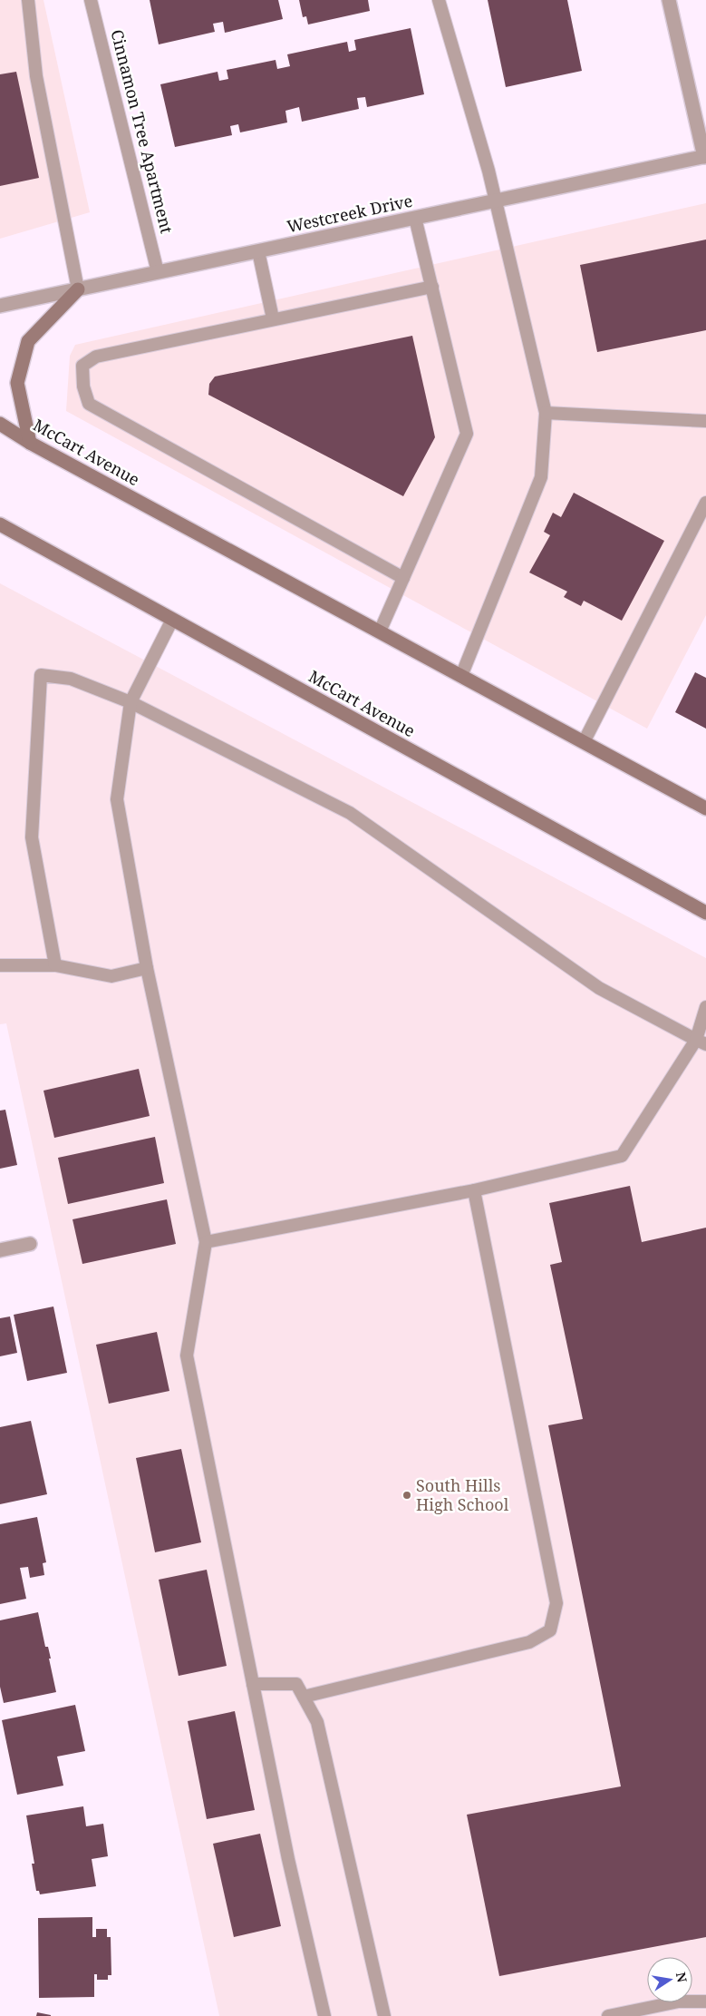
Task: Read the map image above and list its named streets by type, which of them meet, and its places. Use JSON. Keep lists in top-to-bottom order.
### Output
{
  "streets": {
    "main road": ["McCart Avenue"],
    "street": ["Westcreek Drive"],
    "lane": ["Cinnamon Tree Apartment"]
  },
  "crossings": [
    ["Cinnamon Tree Apartment", "Westcreek Drive"]
  ],
  "places": ["South Hills High School"],
  "north": "right"
}
